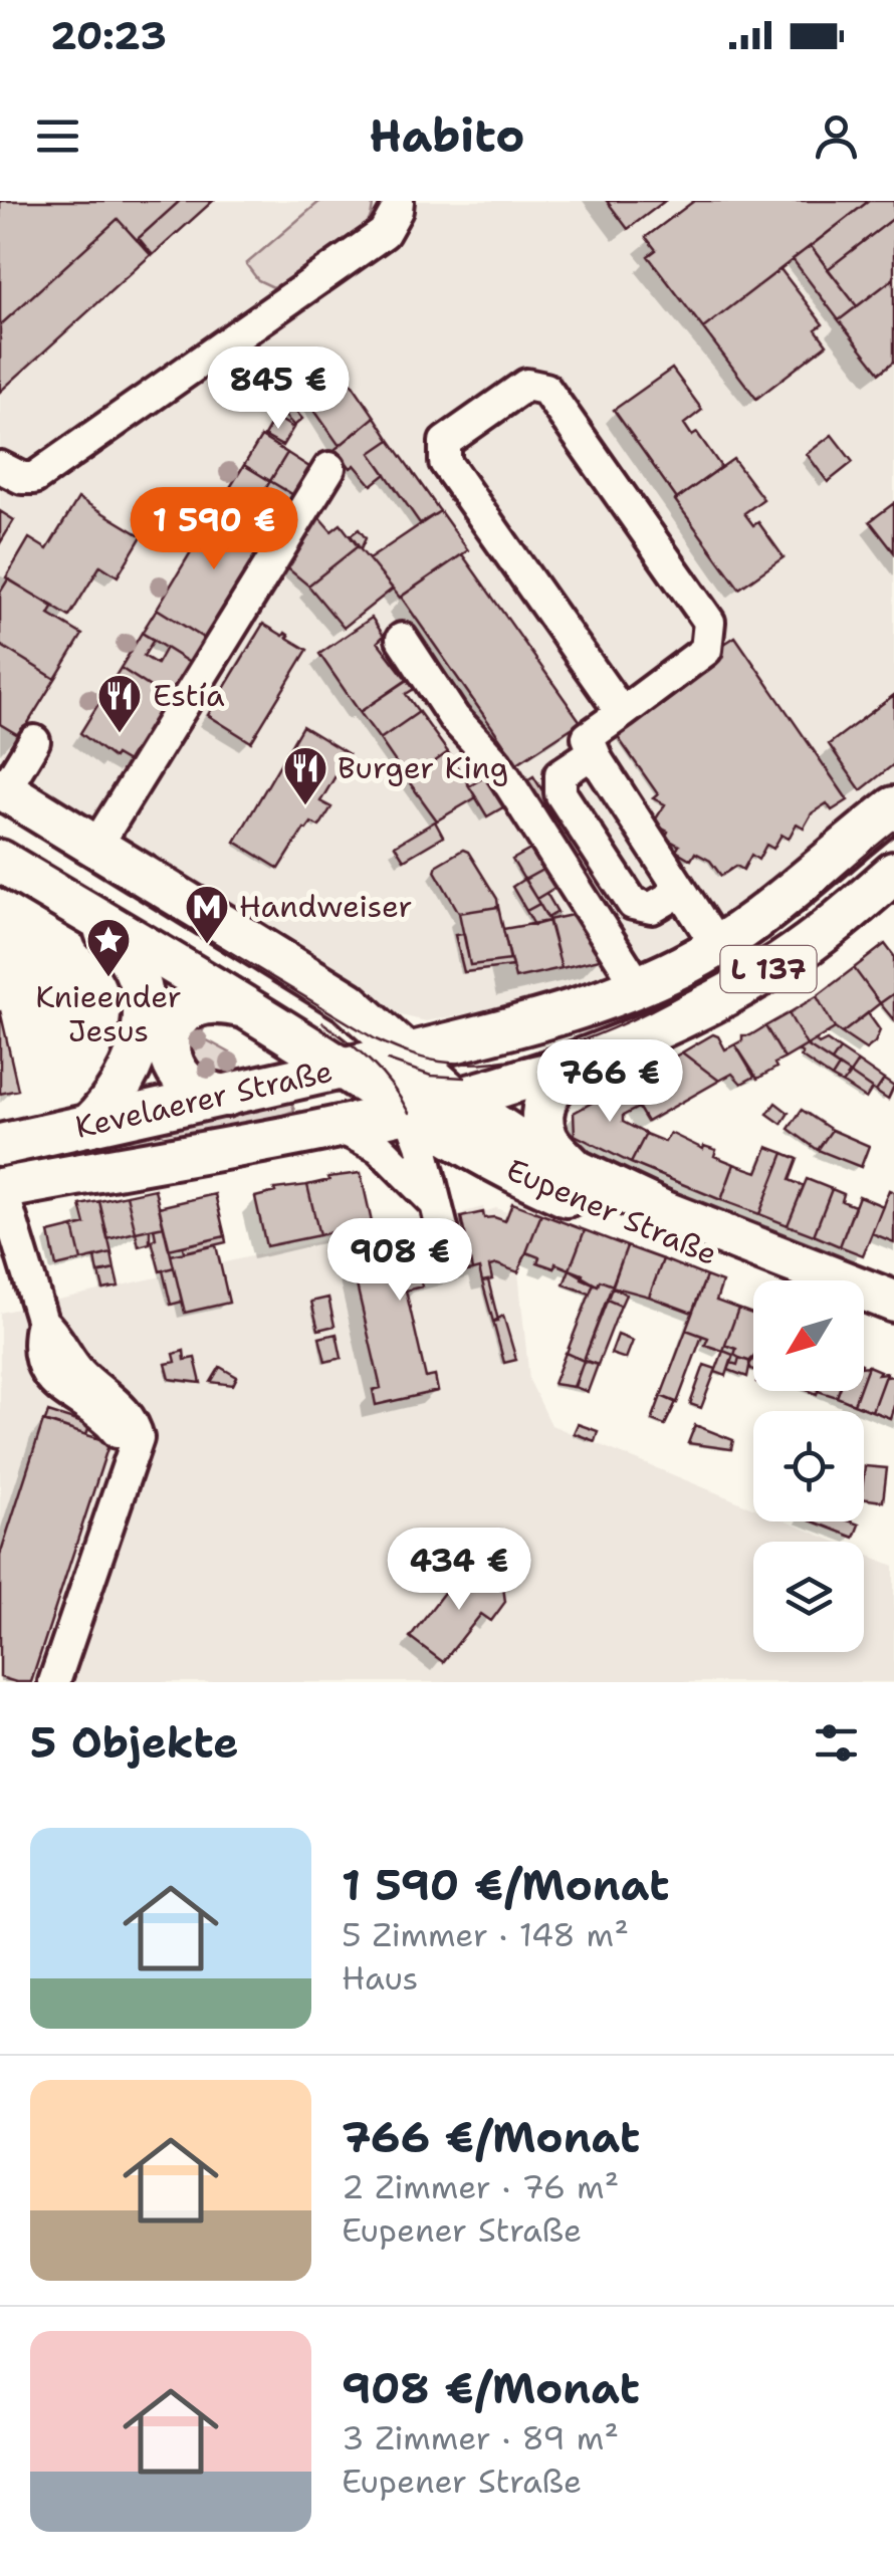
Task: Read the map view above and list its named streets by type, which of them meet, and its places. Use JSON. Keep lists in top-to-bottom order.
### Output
{
  "streets": {
    "main road": ["L 137", "Kevelaerer Straße", "Eupener Straße"]
  },
  "crossings": [
    ["L 137", "Kevelaerer Straße"],
    ["L 137", "Eupener Straße"],
    ["Kevelaerer Straße", "Eupener Straße"]
  ],
  "places": {
    "restaurant": ["Estía", "Burger King"],
    "metro station": ["Handweiser"],
    "place": ["Knieender Jesus"]
  },
  "north": "bottom left",
  "page": {
    "status": "20:23",
    "header": "Habito",
    "price": [
      "845 €",
      "1 590 €",
      "766 €",
      "908 €",
      "434 €"
    ],
    "heading": "5 Objekte",
    "list": [
      {
        "name": "1 590 €/Monat",
        "note": "5 Zimmer · 148 m² · Haus"
      },
      {
        "name": "766 €/Monat",
        "note": "2 Zimmer · 76 m² · Eupener Straße"
      },
      {
        "name": "908 €/Monat",
        "note": "3 Zimmer · 89 m² · Eupener Straße"
      }
    ]
  }
}
